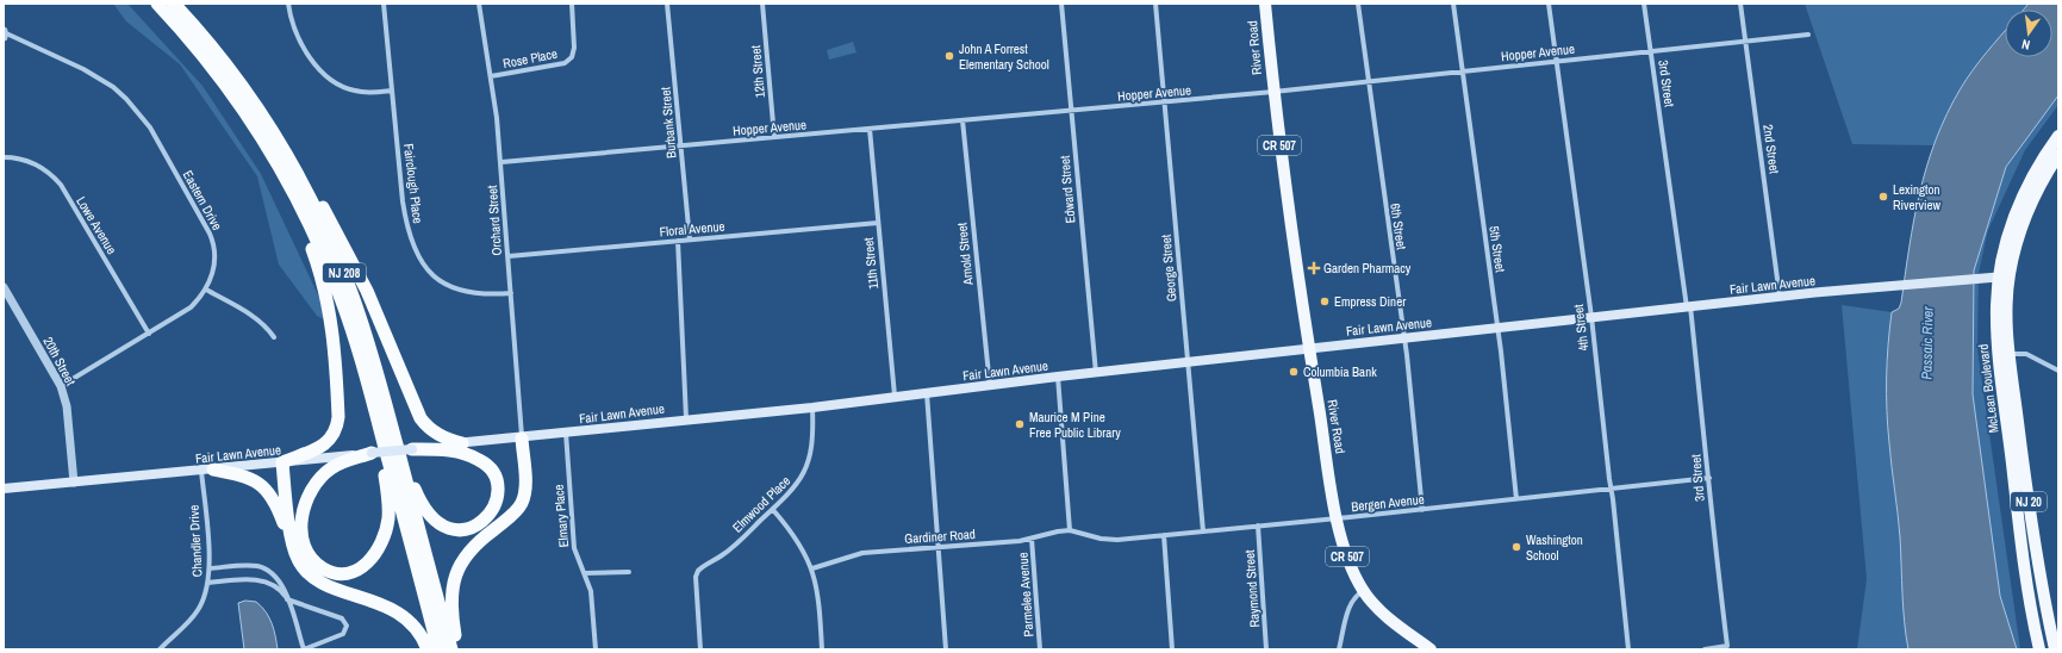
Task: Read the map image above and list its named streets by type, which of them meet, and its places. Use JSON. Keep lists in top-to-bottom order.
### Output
{
  "streets": {
    "highway": ["NJ 208"],
    "main road": [
      "River Road",
      "CR 507",
      "Fair Lawn Avenue",
      "McLean Boulevard",
      "NJ 20"
    ],
    "street": [
      "Hopper Avenue",
      "Rose Place",
      "12th Street",
      "3rd Street",
      "Burbank Street",
      "2nd Street",
      "Fairclough Place",
      "Edward Street",
      "Eastern Drive",
      "Orchard Street",
      "Lowe Avenue",
      "6th Street",
      "Floral Avenue",
      "5th Street",
      "Arnold Street",
      "11th Street",
      "George Street",
      "4th Street",
      "20th Street",
      "Bergen Avenue",
      "Elmwood Place",
      "Elmary Place",
      "Gardiner Road",
      "Chandler Drive",
      "Raymond Street",
      "Parmelee Avenue"
    ]
  },
  "crossings": [
    ["River Road", "Hopper Avenue"],
    ["River Road", "Fair Lawn Avenue"],
    ["River Road", "Bergen Avenue"],
    ["Hopper Avenue", "12th Street"],
    ["Hopper Avenue", "3rd Street"],
    ["Hopper Avenue", "Burbank Street"],
    ["Hopper Avenue", "2nd Street"],
    ["Hopper Avenue", "Edward Street"],
    ["Hopper Avenue", "Orchard Street"],
    ["Hopper Avenue", "6th Street"],
    ["Hopper Avenue", "5th Street"],
    ["Hopper Avenue", "Arnold Street"],
    ["Hopper Avenue", "11th Street"],
    ["Hopper Avenue", "George Street"],
    ["Hopper Avenue", "4th Street"],
    ["Rose Place", "Orchard Street"],
    ["3rd Street", "Fair Lawn Avenue"],
    ["3rd Street", "Bergen Avenue"],
    ["Burbank Street", "Floral Avenue"],
    ["2nd Street", "Fair Lawn Avenue"],
    ["Fairclough Place", "Orchard Street"],
    ["Edward Street", "Fair Lawn Avenue"],
    ["Eastern Drive", "Lowe Avenue"],
    ["Eastern Drive", "20th Street"],
    ["Orchard Street", "Floral Avenue"],
    ["Orchard Street", "Fair Lawn Avenue"],
    ["6th Street", "Fair Lawn Avenue"],
    ["6th Street", "Bergen Avenue"],
    ["Floral Avenue", "11th Street"],
    ["5th Street", "Fair Lawn Avenue"],
    ["5th Street", "Bergen Avenue"],
    ["Arnold Street", "Fair Lawn Avenue"],
    ["11th Street", "Fair Lawn Avenue"],
    ["George Street", "Fair Lawn Avenue"],
    ["George Street", "Bergen Avenue"],
    ["Fair Lawn Avenue", "4th Street"],
    ["Fair Lawn Avenue", "20th Street"],
    ["Fair Lawn Avenue", "McLean Boulevard"],
    ["Fair Lawn Avenue", "Elmwood Place"],
    ["Fair Lawn Avenue", "Elmary Place"],
    ["Fair Lawn Avenue", "Chandler Drive"],
    ["4th Street", "Bergen Avenue"],
    ["Bergen Avenue", "Gardiner Road"],
    ["Bergen Avenue", "Raymond Street"],
    ["Gardiner Road", "Parmelee Avenue"]
  ],
  "water": ["Passaic River"],
  "places": {
    "other": [
      "John A Forrest Elementary School",
      "Lexington Riverview",
      "Empress Diner",
      "Columbia Bank",
      "Maurice M Pine Free Public Library",
      "Washington School"
    ],
    "health": ["Garden Pharmacy"]
  },
  "north": "bottom"
}
